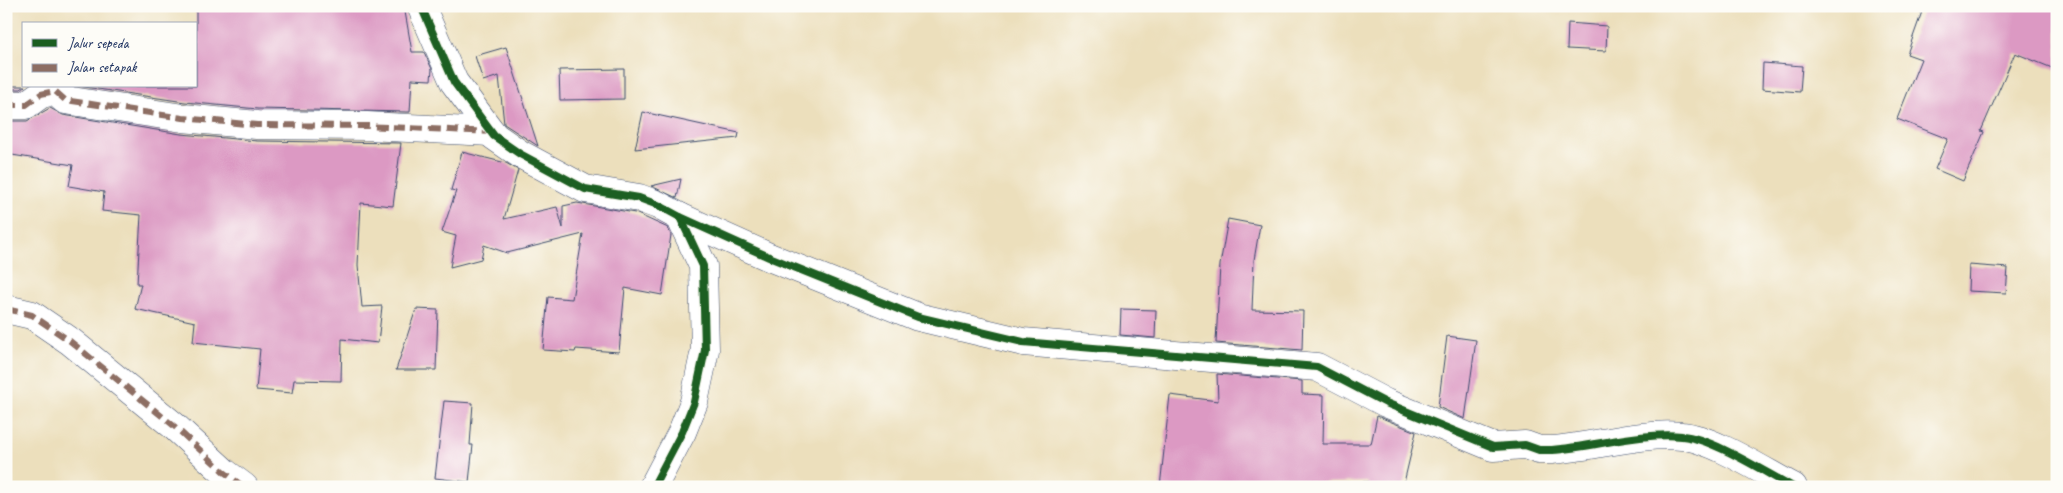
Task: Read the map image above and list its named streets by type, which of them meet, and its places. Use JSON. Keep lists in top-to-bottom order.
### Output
{
  "legend": ["Jalur sepeda", "Jalan setapak"]
}
